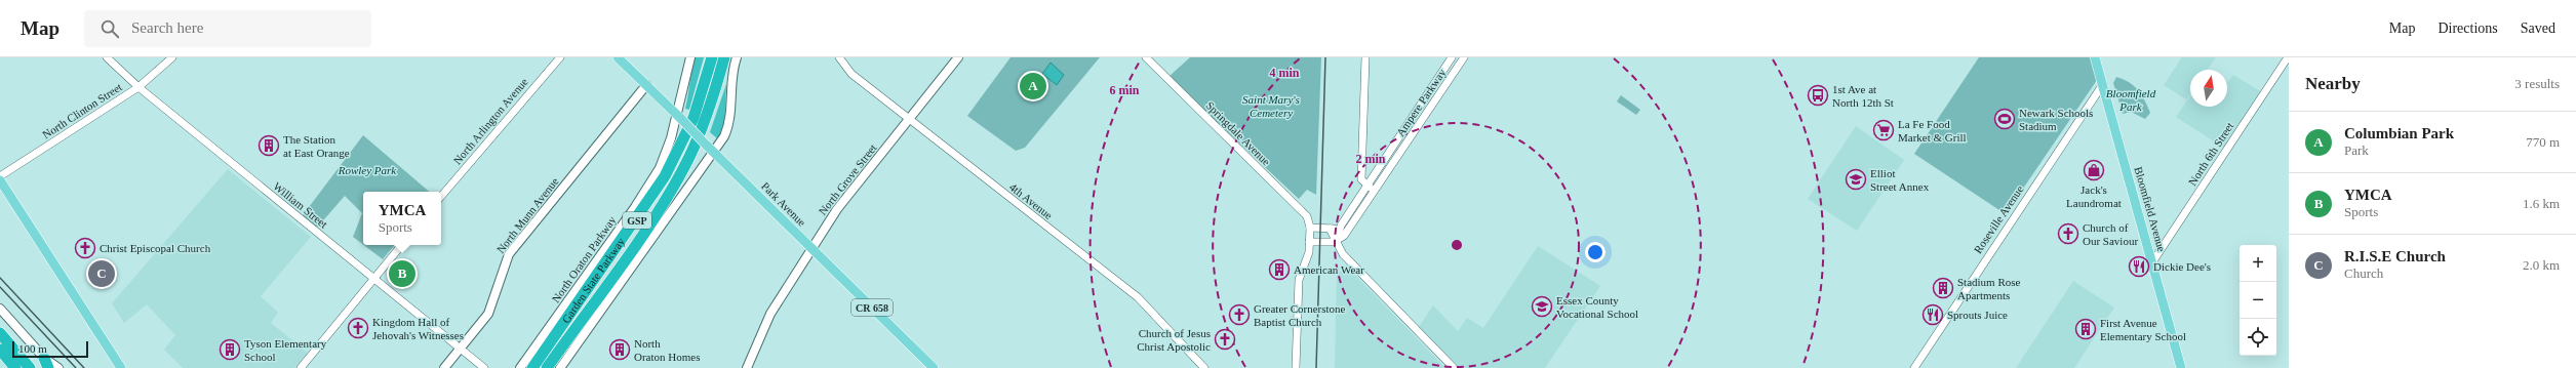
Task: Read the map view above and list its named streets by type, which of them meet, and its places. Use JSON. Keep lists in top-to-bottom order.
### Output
{
  "streets": {
    "highway": ["GSP", "Garden State Parkway"],
    "main road": [
      "North Grove Street",
      "Park Avenue",
      "Bloomfield Avenue",
      "North Munn Avenue",
      "North Oraton Parkway",
      "CR 658"
    ],
    "street": [
      "Ampere Parkway",
      "North Clinton Street",
      "North Arlington Avenue",
      "Springdale Avenue",
      "North 6th Street",
      "4th Avenue",
      "William Street",
      "Roseville Avenue"
    ]
  },
  "crossings": [
    ["North Clinton Street", "William Street"],
    ["North 6th Street", "Bloomfield Avenue"],
    ["North Grove Street", "4th Avenue"],
    ["North Grove Street", "Park Avenue"],
    ["Park Avenue", "North Munn Avenue"],
    ["Park Avenue", "North Oraton Parkway"],
    ["William Street", "North Munn Avenue"],
    ["Bloomfield Avenue", "Roseville Avenue"]
  ],
  "parks": ["Bloomfield Park", "Saint Mary's Cemetery", "Rowley Park"],
  "places": {
    "bus stop": ["1st Ave at North 12th St"],
    "sports": ["Newark Schools Stadium"],
    "supermarket": ["La Fe Food Market & Grill"],
    "building": [
      "The Station at East Orange",
      "American Wear",
      "Stadium Rose Apartments",
      "First Avenue Elementary School",
      "Tyson Elementary School",
      "North Oraton Homes"
    ],
    "shop": ["Jack's Laundromat"],
    "school or university": ["Elliot Street Annex", "Essex County Vocational School"],
    "church": [
      "Church of Our Saviour",
      "Christ Episcopal Church",
      "Greater Cornerstone Baptist Church",
      "Kingdom Hall of Jehovah's Witnesses",
      "Church of Jesus Christ Apostolic"
    ],
    "restaurant": ["Dickie Dee's", "Sprouts Juice"]
  },
  "scale_bar": "100 m",
  "north": "top",
  "page": {
    "header": "Map",
    "search": "Search here",
    "nav": ["Map", "Directions", "Saved"],
    "heading": ["Nearby", "3 results"],
    "pins": ["A", "B", "C"],
    "list": [
      {
        "mark": "A",
        "name": "Columbian Park",
        "note": "Park",
        "value": "770 m"
      },
      {
        "mark": "B",
        "name": "YMCA",
        "note": "Sports",
        "value": "1.6 km"
      },
      {
        "mark": "C",
        "name": "R.I.S.E Church",
        "note": "Church",
        "value": "2.0 km"
      }
    ],
    "popup": ["YMCA", "Sports"],
    "map_buttons": ["+", "−"],
    "scale": "100 m"
  },
  "rings": ["4 min", "6 min", "2 min"]
}
